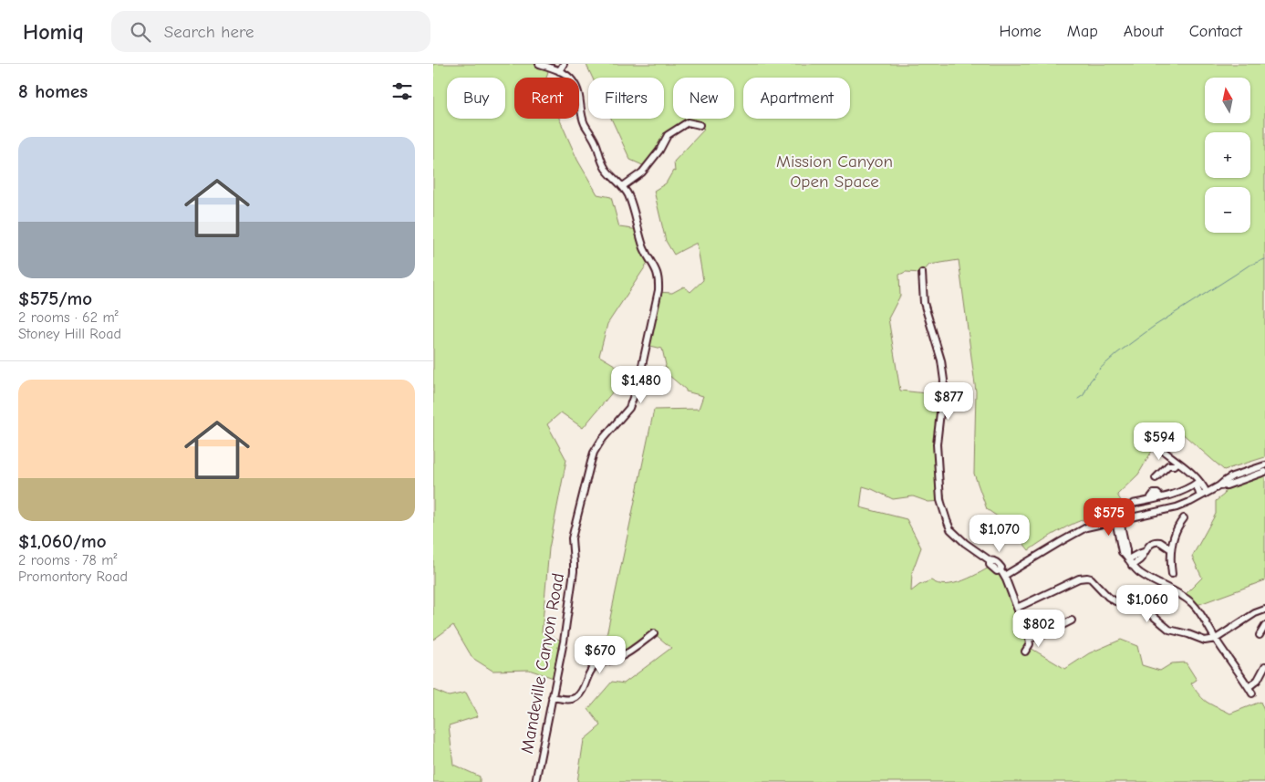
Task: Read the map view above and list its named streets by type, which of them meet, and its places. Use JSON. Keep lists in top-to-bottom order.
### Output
{
  "streets": {
    "street": ["Mandeville Canyon Road"]
  },
  "parks": ["Mission Canyon Open Space"],
  "north": "top",
  "page": {
    "header": "Homiq",
    "search": "Search here",
    "nav": [
      "Home",
      "Map",
      "About",
      "Contact"
    ],
    "heading": "8 homes",
    "map_buttons": ["+", "−"],
    "chip": [
      "Buy",
      "Rent",
      "Filters",
      "New",
      "Apartment"
    ],
    "list": [
      {
        "name": "$575/mo",
        "note": "2 rooms · 62 m² · Stoney Hill Road"
      },
      {
        "name": "$1,060/mo",
        "note": "2 rooms · 78 m² · Promontory Road"
      }
    ],
    "price": [
      "$1,480",
      "$877",
      "$594",
      "$575",
      "$1,070",
      "$1,060",
      "$802",
      "$670"
    ]
  }
}
